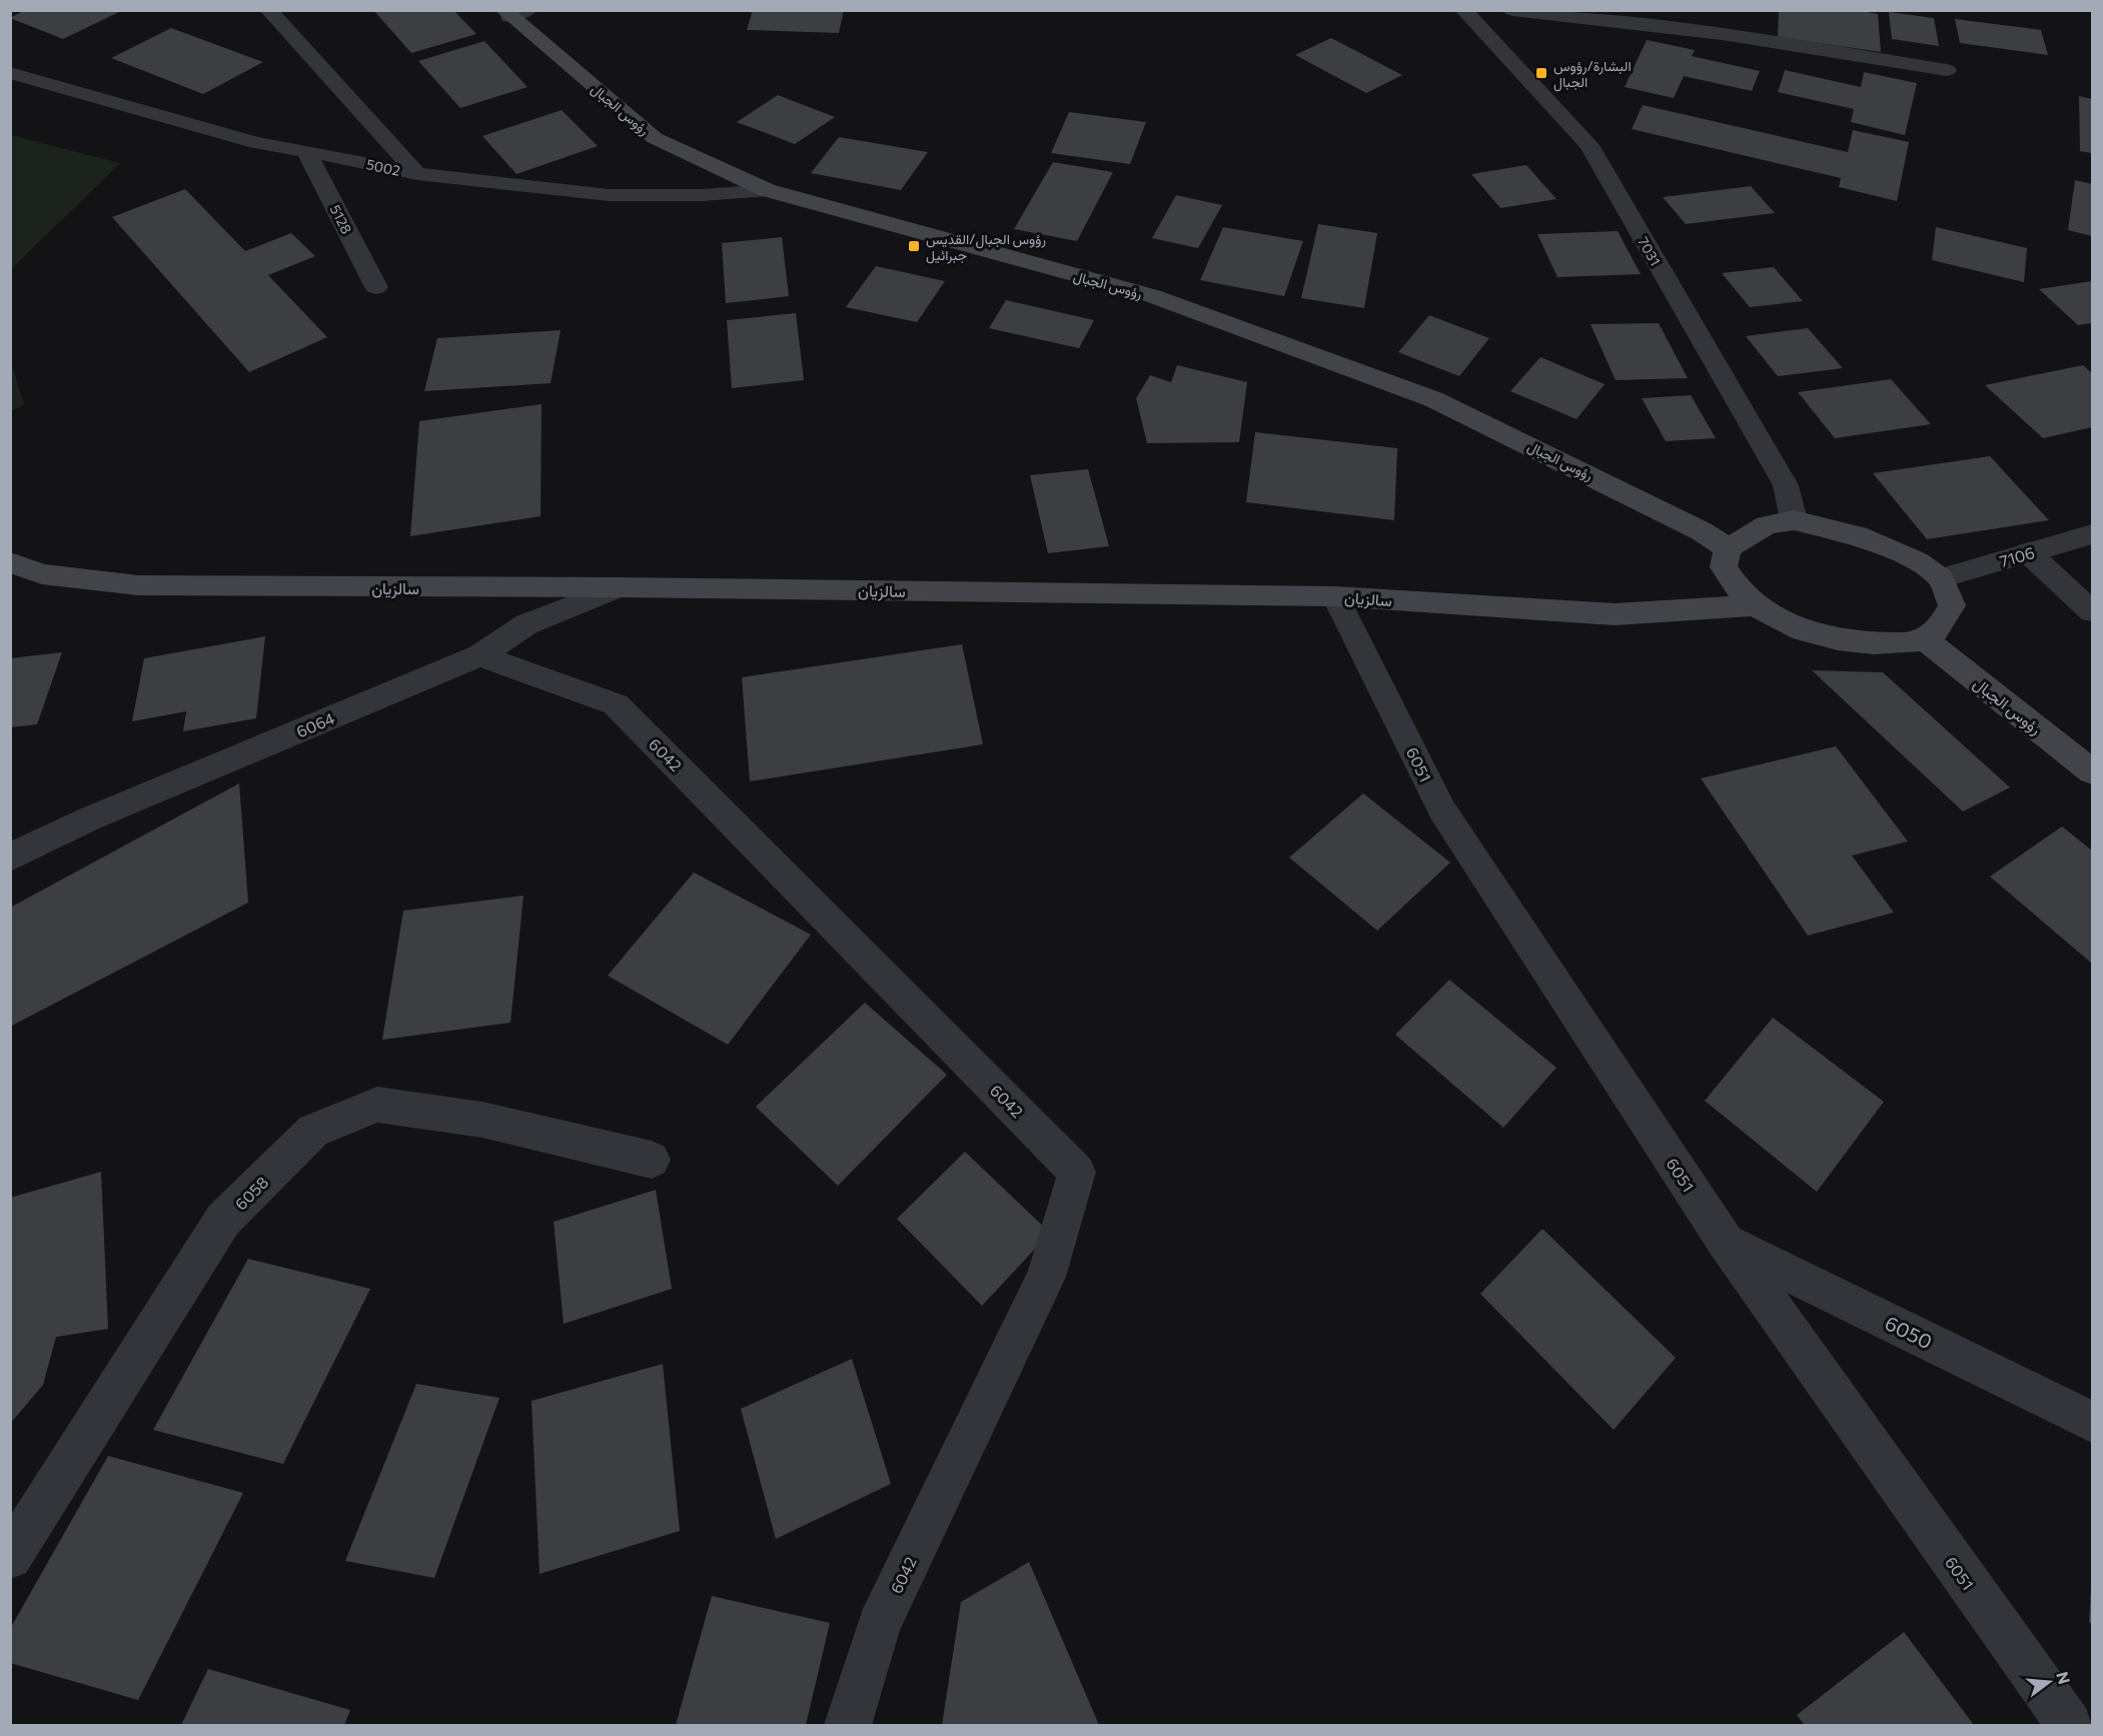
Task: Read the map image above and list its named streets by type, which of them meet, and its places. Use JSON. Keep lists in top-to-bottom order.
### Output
{
  "streets": {
    "street": [
      "رؤوس الجبال",
      "5002",
      "5128",
      "7031",
      "7106",
      "سالزيان",
      "6064",
      "6042",
      "6051",
      "6058",
      "6050"
    ]
  },
  "crossings": [
    ["رؤوس الجبال", "5002"],
    ["5002", "5128"],
    ["سالزيان", "6064"],
    ["سالزيان", "6051"],
    ["6064", "6042"],
    ["6051", "6050"]
  ],
  "places": {
    "transit": ["البشارة/رؤوس الجبال", "رؤوس الجبال/القديس جبرائيل"]
  },
  "north": "right"
}
